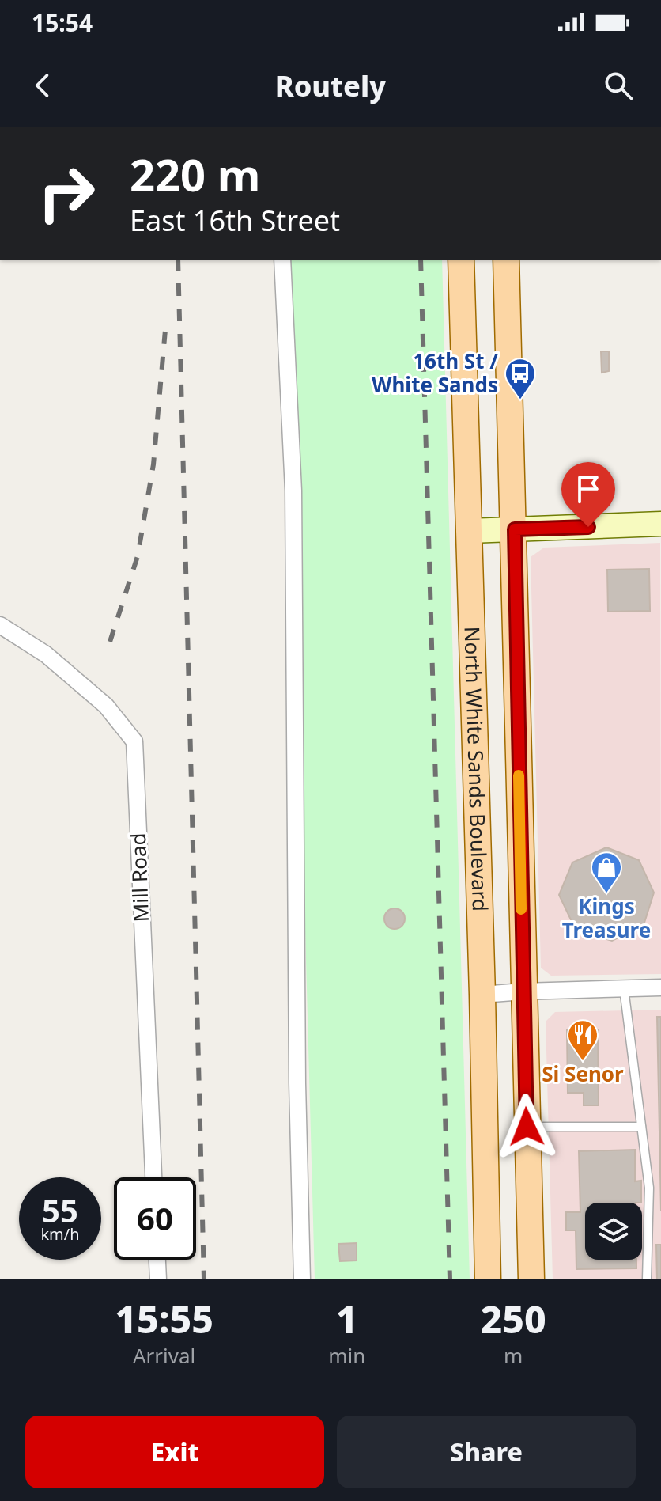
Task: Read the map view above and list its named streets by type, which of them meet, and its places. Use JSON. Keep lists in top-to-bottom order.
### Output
{
  "streets": {
    "main road": ["North White Sands Boulevard"],
    "street": ["Mill Road"]
  },
  "places": {
    "bus stop": ["16th St / White Sands"],
    "shop": ["Kings Treasure"],
    "restaurant": ["Si Senor"]
  },
  "page": {
    "status": "15:54",
    "header": "Routely",
    "turn": ["220 m", "East 16th Street"],
    "speed": "55 km/h",
    "limit": "60",
    "eta": [
      "15:55",
      "Arrival",
      "1",
      "min",
      "250",
      "m"
    ],
    "buttons": ["Exit", "Share"]
  }
}
